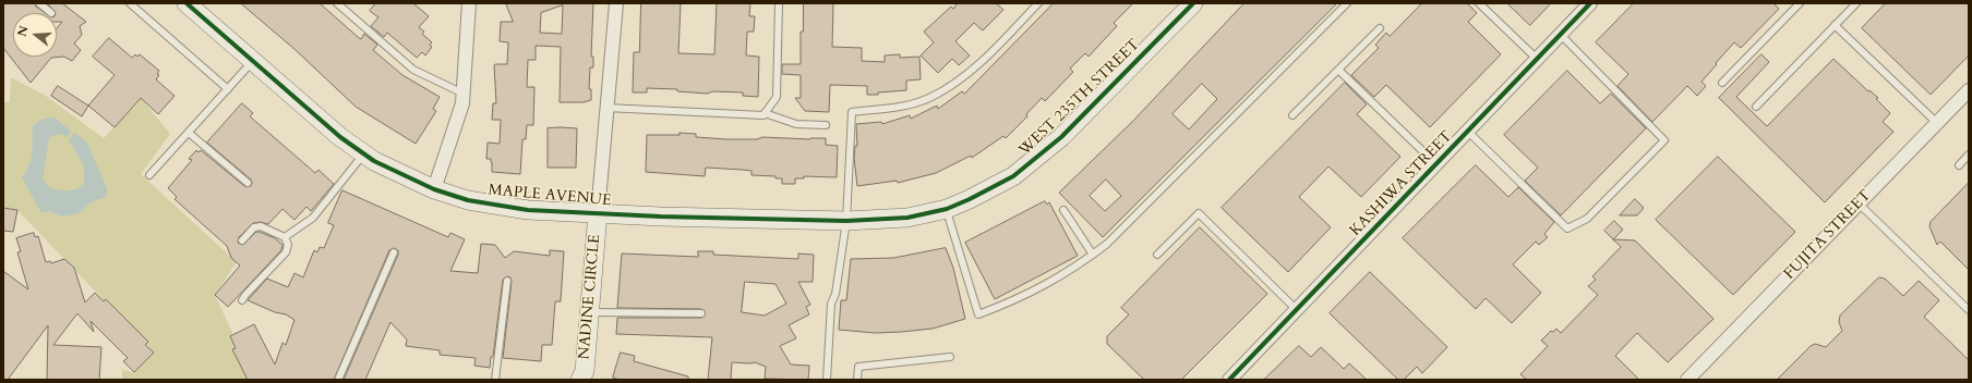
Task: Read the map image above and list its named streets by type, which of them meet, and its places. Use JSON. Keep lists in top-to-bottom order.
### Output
{
  "streets": {
    "street": [
      "WEST 235TH STREET",
      "KASHIWA STREET",
      "MAPLE AVENUE",
      "FUJITA STREET",
      "NADINE CIRCLE"
    ]
  },
  "crossings": [
    ["WEST 235TH STREET", "MAPLE AVENUE"],
    ["MAPLE AVENUE", "NADINE CIRCLE"]
  ],
  "north": "left"
}
